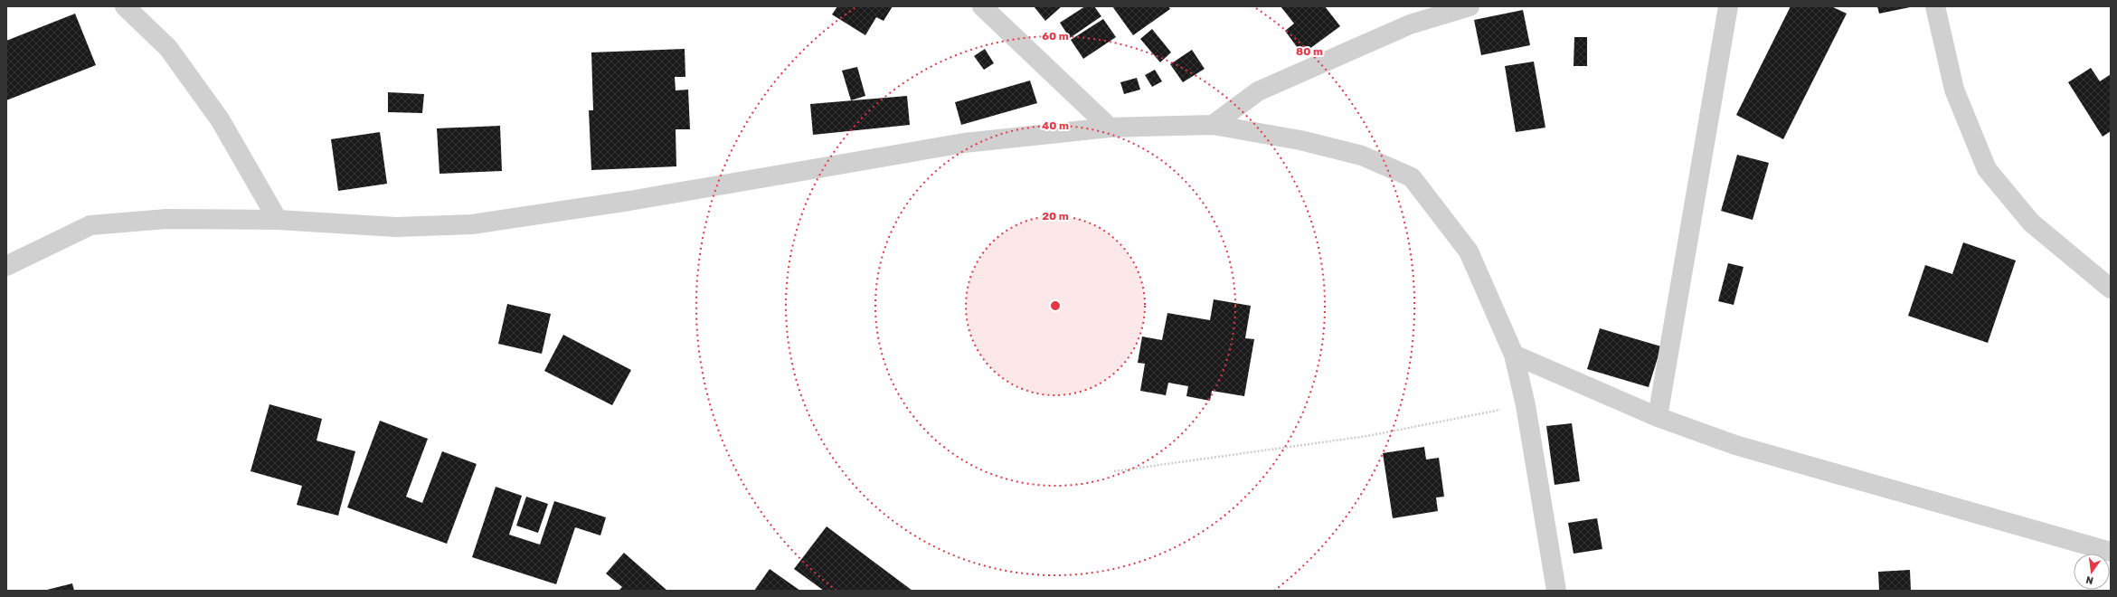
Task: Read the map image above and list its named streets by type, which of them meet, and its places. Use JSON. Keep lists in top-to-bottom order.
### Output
{
  "north": "bottom",
  "rings": [
    "60 m",
    "80 m",
    "40 m",
    "20 m"
  ]
}
